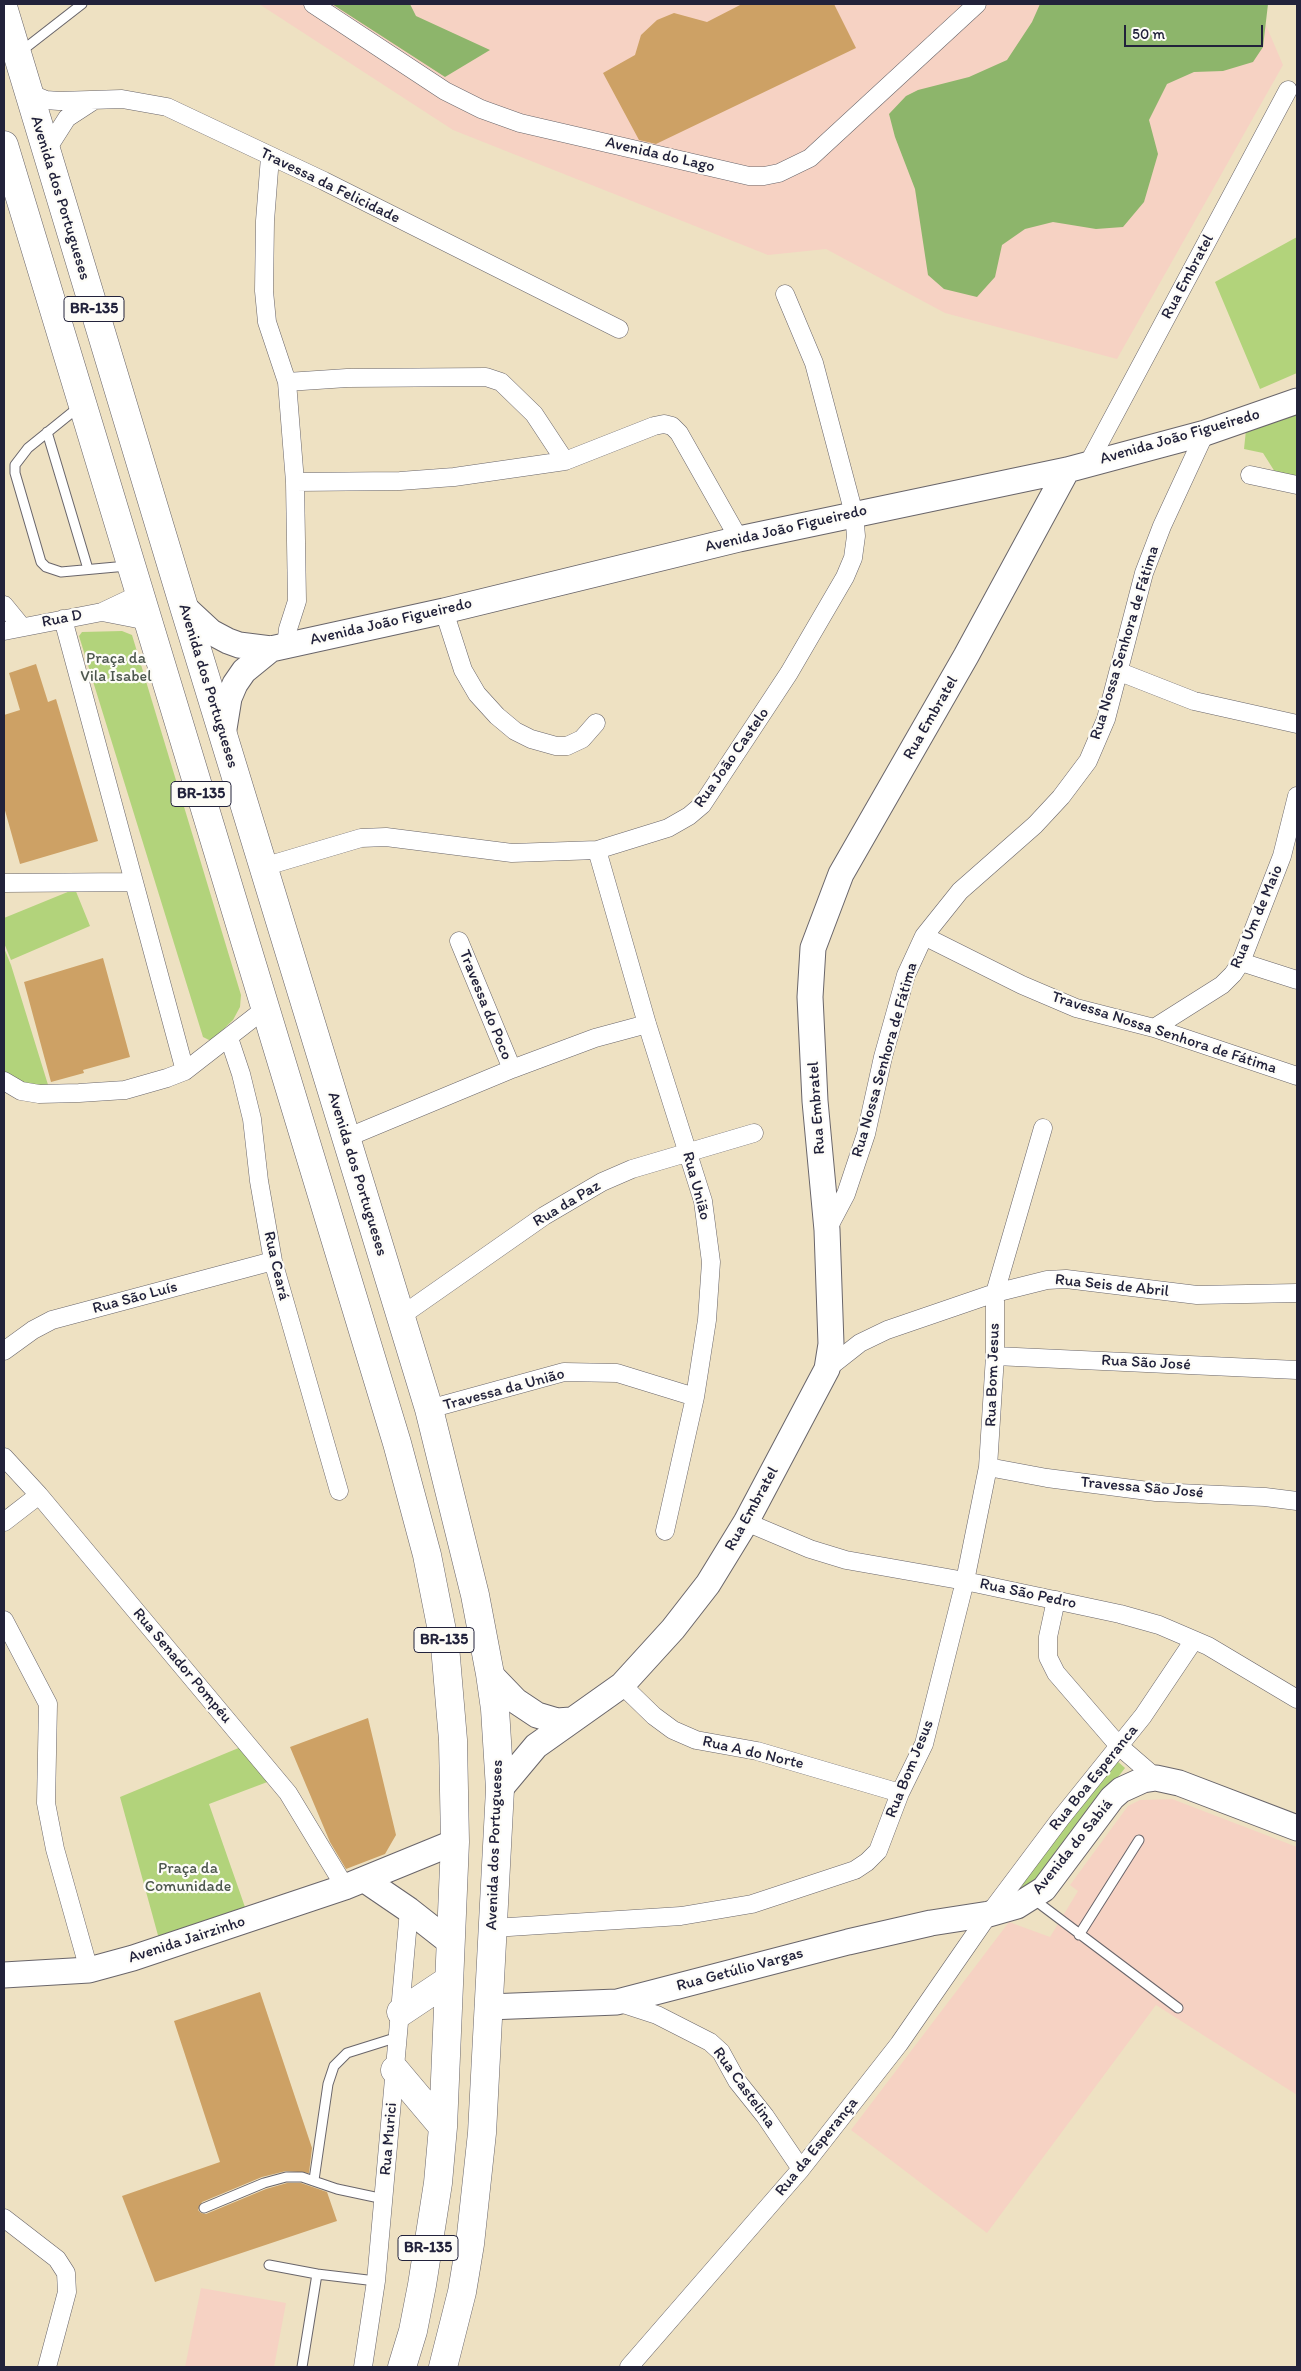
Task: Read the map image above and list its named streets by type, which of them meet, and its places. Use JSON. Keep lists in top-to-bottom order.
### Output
{
  "streets": {
    "highway": ["Avenida dos Portugueses", "BR-135"],
    "street": [
      "Avenida do Lago",
      "Travessa da Felicidade",
      "Rua Embratel",
      "Avenida João Figueiredo",
      "Rua D",
      "Rua Nossa Senhora de Fátima",
      "Rua João Castelo",
      "Rua Um de Maio",
      "Travessa do Poco",
      "Travessa Nossa Senhora de Fátima",
      "Rua União",
      "Rua da Paz",
      "Rua Ceará",
      "Rua Seis de Abril",
      "Rua São Luís",
      "Rua São José",
      "Rua Bom Jesus",
      "Travessa da União",
      "Travessa São José",
      "Rua São Pedro",
      "Rua Senador Pompéu",
      "Rua A do Norte",
      "Rua Boa Esperanca",
      "Avenida do Sabiá",
      "Avenida Jairzinho",
      "Rua Getúlio Vargas",
      "Rua Castelina",
      "Rua Murici",
      "Rua da Esperança"
    ]
  },
  "crossings": [
    ["Travessa da Felicidade", "Avenida dos Portugueses"],
    ["Avenida dos Portugueses", "Rua Embratel"],
    ["Avenida dos Portugueses", "Avenida João Figueiredo"],
    ["Avenida dos Portugueses", "Rua João Castelo"],
    ["Avenida dos Portugueses", "Rua da Paz"],
    ["Avenida dos Portugueses", "Rua Bom Jesus"],
    ["Avenida dos Portugueses", "Travessa da União"],
    ["Avenida dos Portugueses", "Rua Getúlio Vargas"],
    ["Rua Embratel", "Avenida João Figueiredo"],
    ["Rua Embratel", "Rua Nossa Senhora de Fátima"],
    ["Rua Embratel", "Rua Seis de Abril"],
    ["Rua Embratel", "Rua São Pedro"],
    ["Rua Embratel", "Rua A do Norte"],
    ["BR-135", "Rua D"],
    ["BR-135", "Avenida Jairzinho"],
    ["Avenida João Figueiredo", "Rua Nossa Senhora de Fátima"],
    ["Avenida João Figueiredo", "Rua João Castelo"],
    ["Rua Nossa Senhora de Fátima", "Travessa Nossa Senhora de Fátima"],
    ["Rua João Castelo", "Rua União"],
    ["Rua Um de Maio", "Travessa Nossa Senhora de Fátima"],
    ["Rua União", "Rua da Paz"],
    ["Rua União", "Travessa da União"],
    ["Rua Ceará", "Rua São Luís"],
    ["Rua Seis de Abril", "Rua Bom Jesus"],
    ["Rua São José", "Rua Bom Jesus"],
    ["Rua Bom Jesus", "Travessa São José"],
    ["Rua Bom Jesus", "Rua São Pedro"],
    ["Rua Bom Jesus", "Rua A do Norte"],
    ["Rua São Pedro", "Rua Boa Esperanca"],
    ["Rua Senador Pompéu", "Avenida Jairzinho"],
    ["Rua Boa Esperanca", "Avenida do Sabiá"],
    ["Rua Boa Esperanca", "Rua Getúlio Vargas"],
    ["Rua Boa Esperanca", "Rua da Esperança"],
    ["Avenida do Sabiá", "Rua Getúlio Vargas"],
    ["Avenida do Sabiá", "Rua da Esperança"],
    ["Rua Getúlio Vargas", "Rua Castelina"],
    ["Rua Getúlio Vargas", "Rua da Esperança"],
    ["Rua Castelina", "Rua da Esperança"]
  ],
  "parks": ["Praça da Vila Isabel", "Praça da Comunidade"],
  "scale_bar": "50 m"
}
